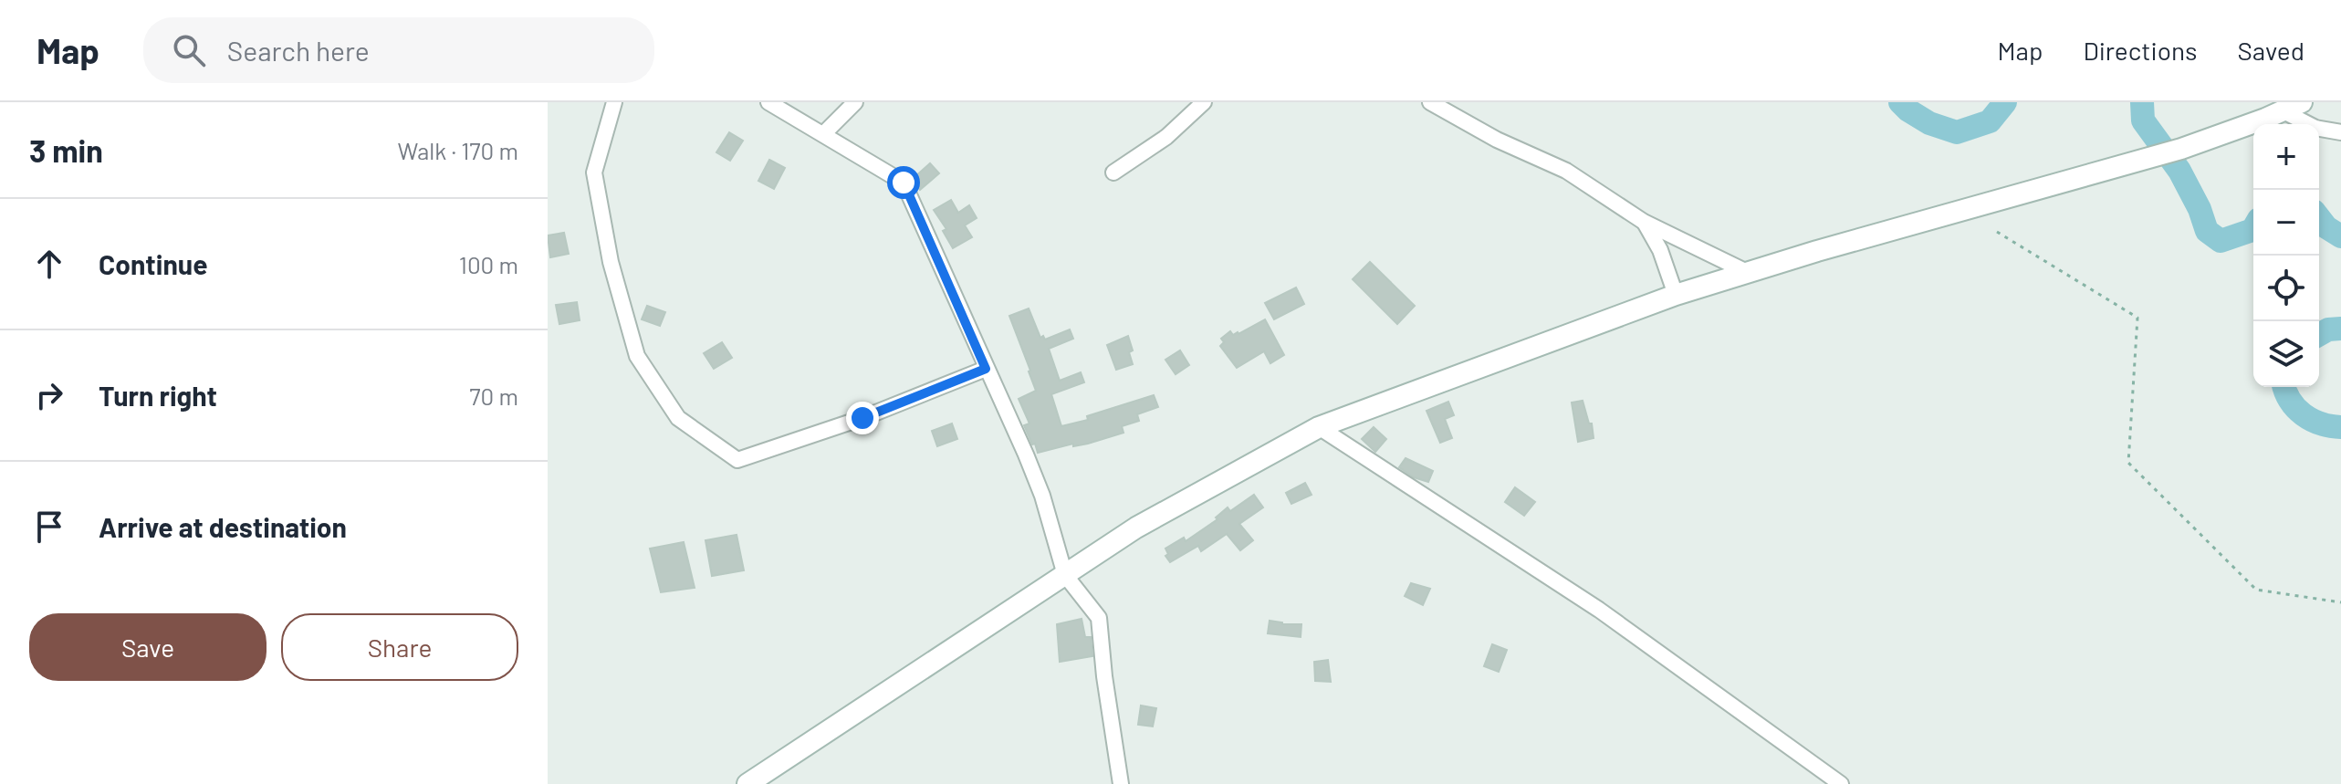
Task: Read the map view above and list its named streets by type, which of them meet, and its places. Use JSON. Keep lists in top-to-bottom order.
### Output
{
  "page": {
    "header": "Map",
    "search": "Search here",
    "nav": ["Map", "Directions", "Saved"],
    "heading": ["3 min", "Walk · 170 m"],
    "map_buttons": ["+", "−"],
    "list": [
      ["Continue", "100 m"],
      ["Turn right", "70 m"],
      "Arrive at destination"
    ],
    "buttons": ["Save", "Share"]
  }
}
